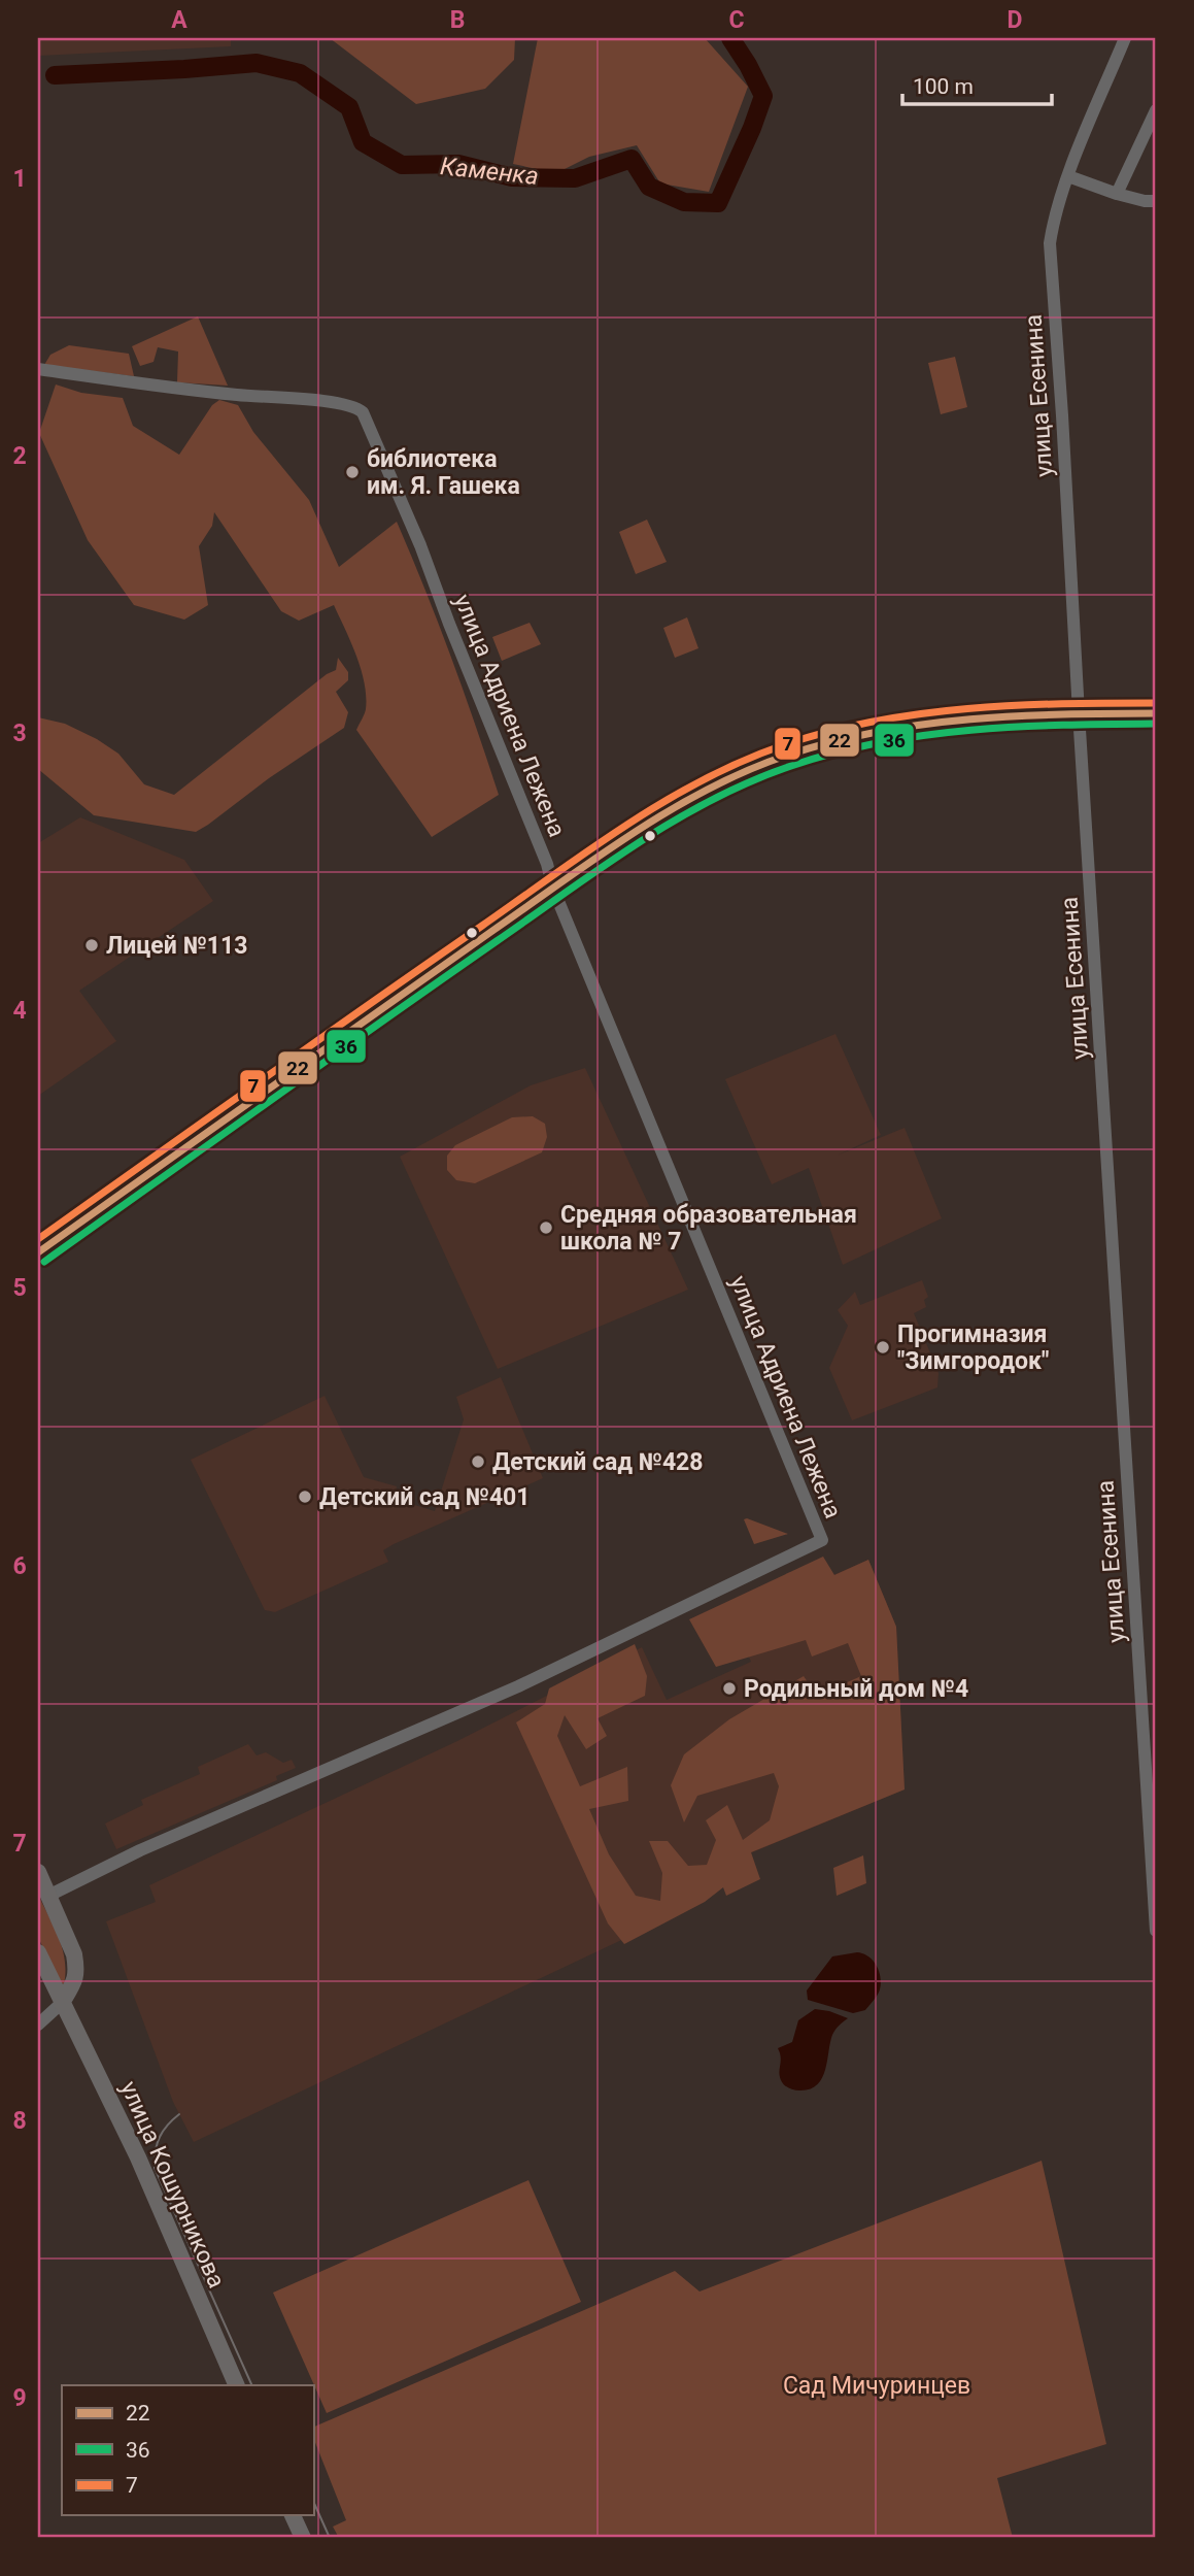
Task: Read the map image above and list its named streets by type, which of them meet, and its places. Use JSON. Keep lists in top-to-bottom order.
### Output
{
  "streets": {
    "main road": ["улица Кошурникова"],
    "street": ["улица Есенина", "улица Адриена Лежена"]
  },
  "water": ["Каменка"],
  "parks": ["Сад Мичуринцев"],
  "places": [
    "библиотека им. Я. Гашека",
    "Лицей №113",
    "Средняя образовательная школа № 7",
    "Прогимназия \"Зимгородок\"",
    "Детский сад №428",
    "Детский сад №401",
    "Родильный дом №4"
  ],
  "lines": ["transit line 7", "transit line 22", "transit line 36"],
  "legend": ["22", "36", "7"],
  "scale_bar": "100 m",
  "grid": {
    "columns": [
      "A",
      "B",
      "C",
      "D"
    ],
    "rows": [
      "1",
      "2",
      "3",
      "4",
      "5",
      "6",
      "7",
      "8",
      "9"
    ]
  }
}
